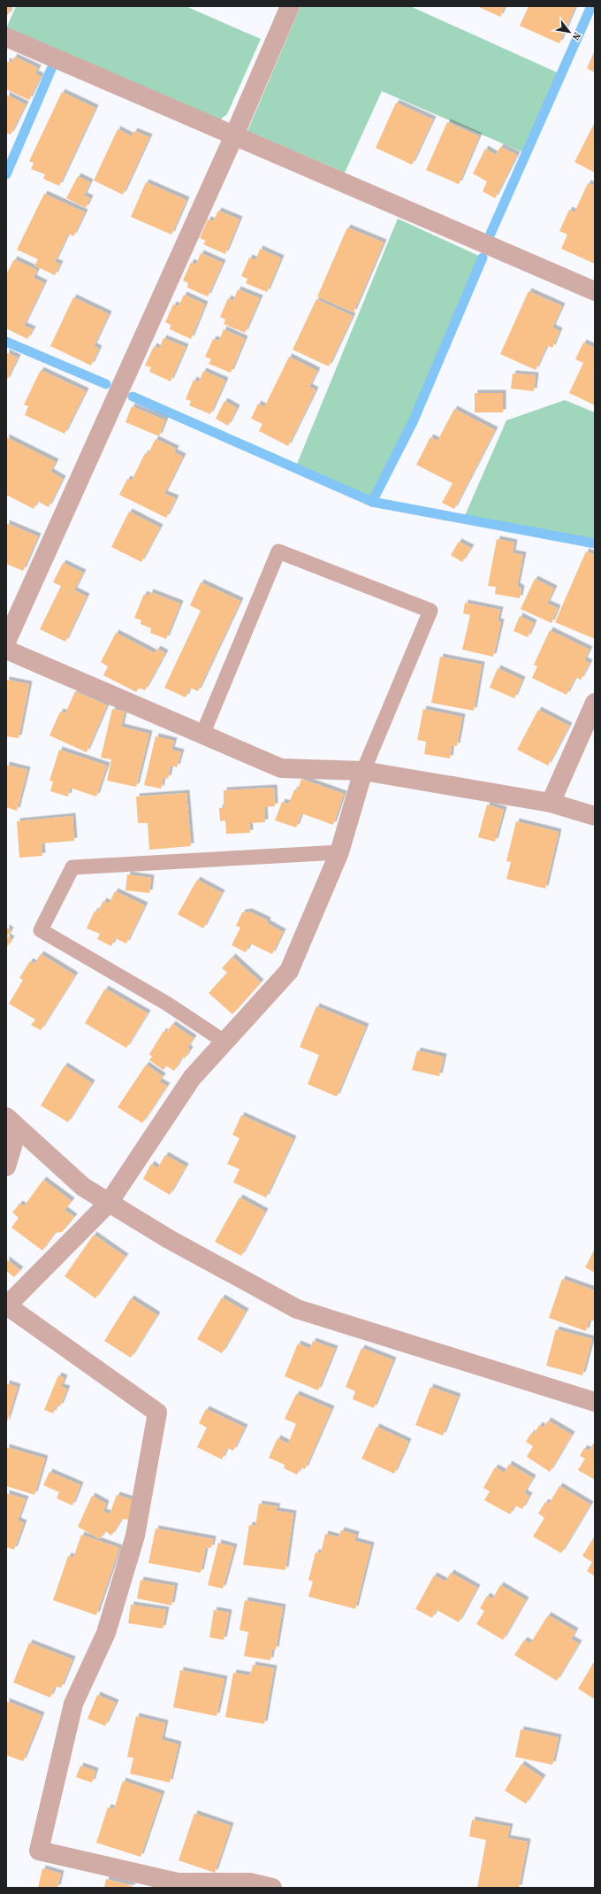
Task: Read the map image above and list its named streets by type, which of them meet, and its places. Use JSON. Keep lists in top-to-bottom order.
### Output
{
  "north": "bottom right"
}
